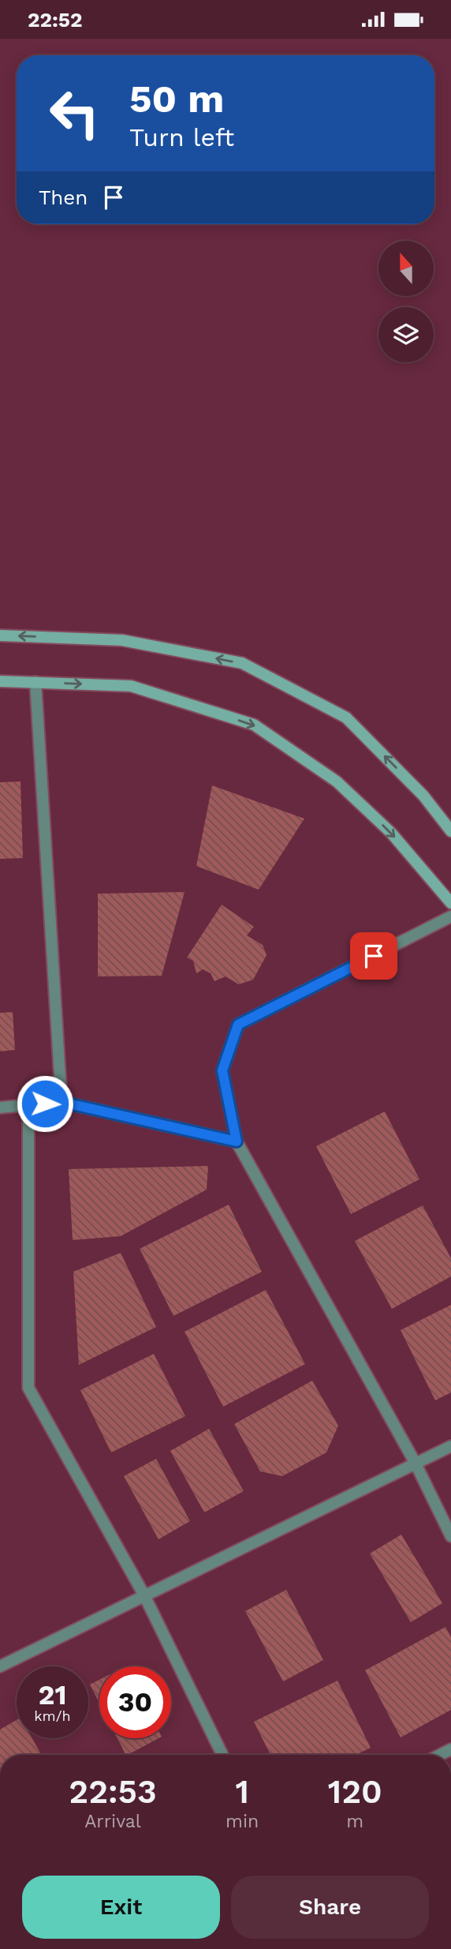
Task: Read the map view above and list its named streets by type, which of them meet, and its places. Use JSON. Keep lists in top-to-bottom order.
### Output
{
  "north": "top",
  "page": {
    "status": "22:52",
    "turn": ["50 m", "Turn left"],
    "then": "Then",
    "speed": "21 km/h",
    "limit": "30",
    "eta": [
      "22:53",
      "Arrival",
      "1",
      "min",
      "120",
      "m"
    ],
    "buttons": ["Exit", "Share"]
  }
}
